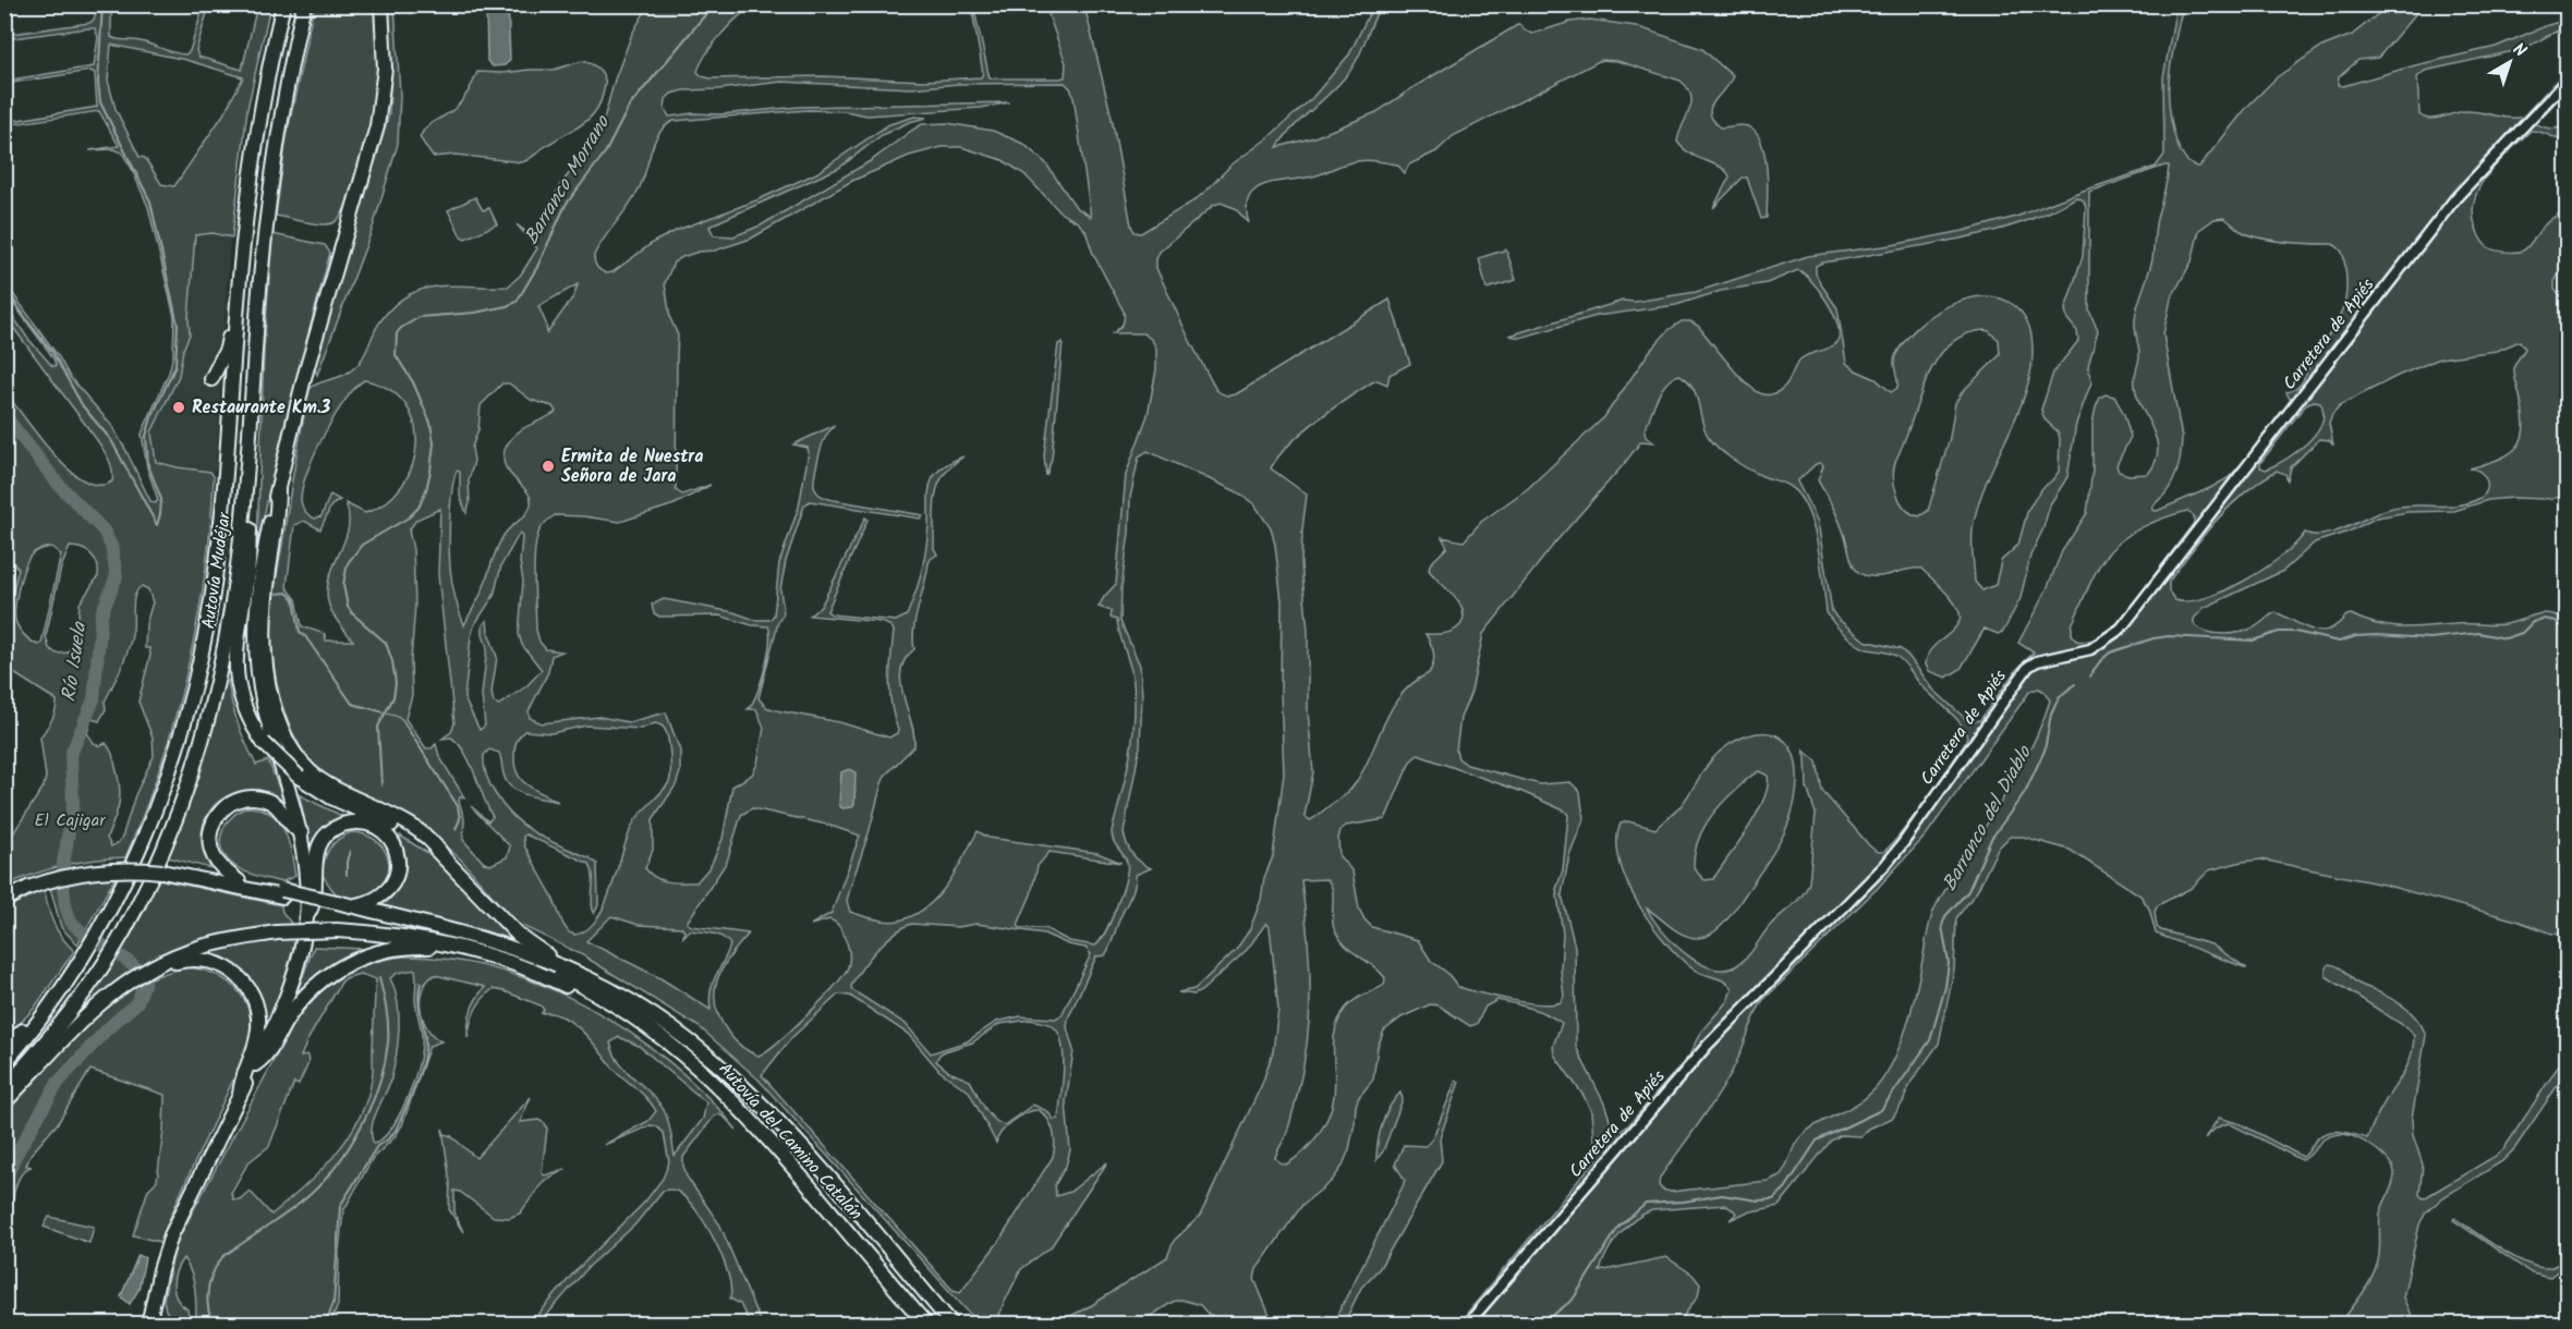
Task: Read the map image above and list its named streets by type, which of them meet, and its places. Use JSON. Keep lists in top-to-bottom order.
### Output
{
  "streets": {
    "highway": ["Autovía Mudéjar", "Autovía del Camino Catalán"],
    "street": ["Carretera de Apiés"]
  },
  "water": ["Barranco Morrano", "Río Isuela", "Barranco del Diablo"],
  "parks": ["El Cajigar"],
  "places": ["Restaurante Km.3", "Ermita de Nuestra Señora de Jara"],
  "north": "top right"
}
